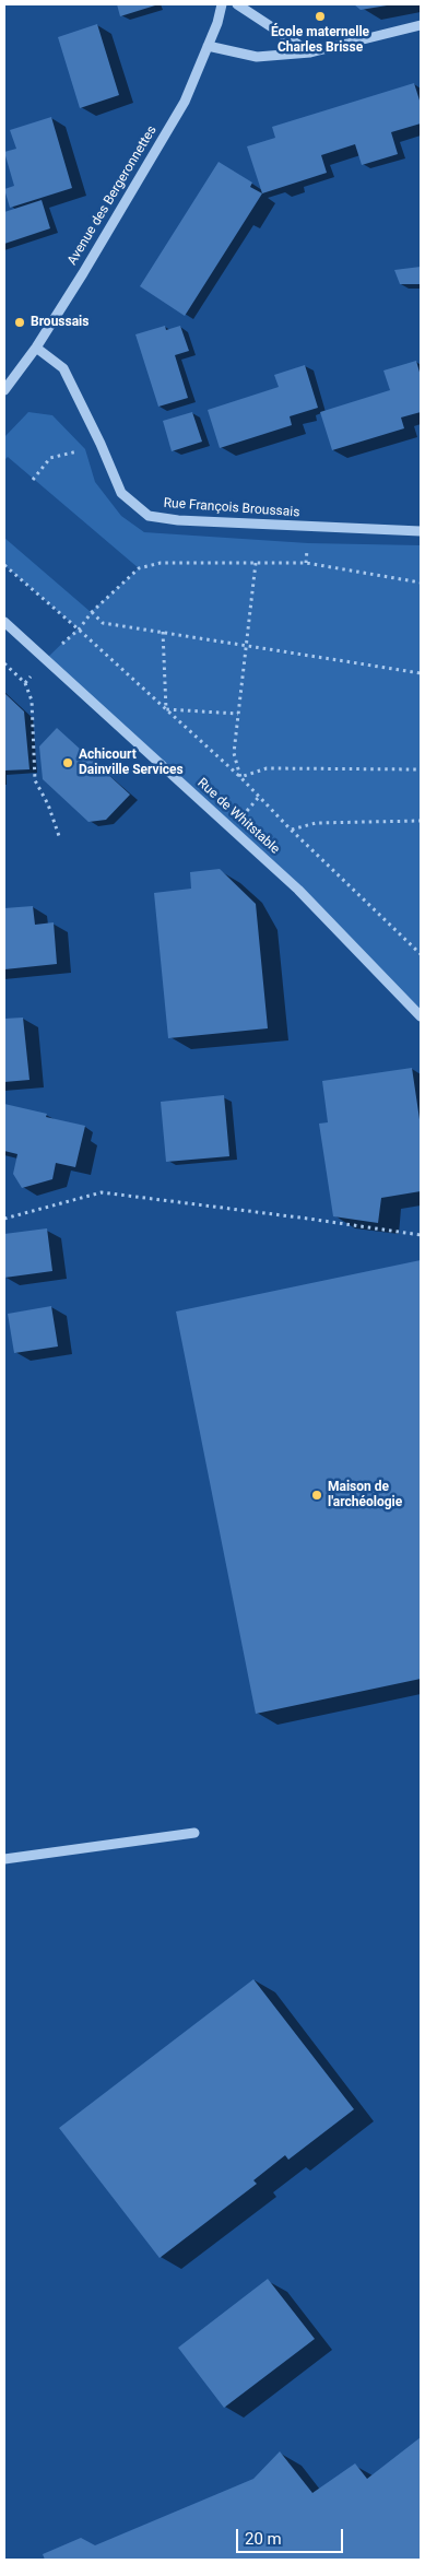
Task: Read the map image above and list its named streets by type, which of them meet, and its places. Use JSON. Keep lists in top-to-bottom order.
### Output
{
  "streets": {
    "street": ["Avenue des Bergeronnettes", "Rue François Broussais", "Rue de Whitstable"]
  },
  "crossings": [
    ["Avenue des Bergeronnettes", "Rue François Broussais"]
  ],
  "places": [
    "École maternelle Charles Brisse",
    "Broussais",
    "Achicourt Dainville Services",
    "Maison de l'archéologie"
  ],
  "scale_bar": "20 m"
}
